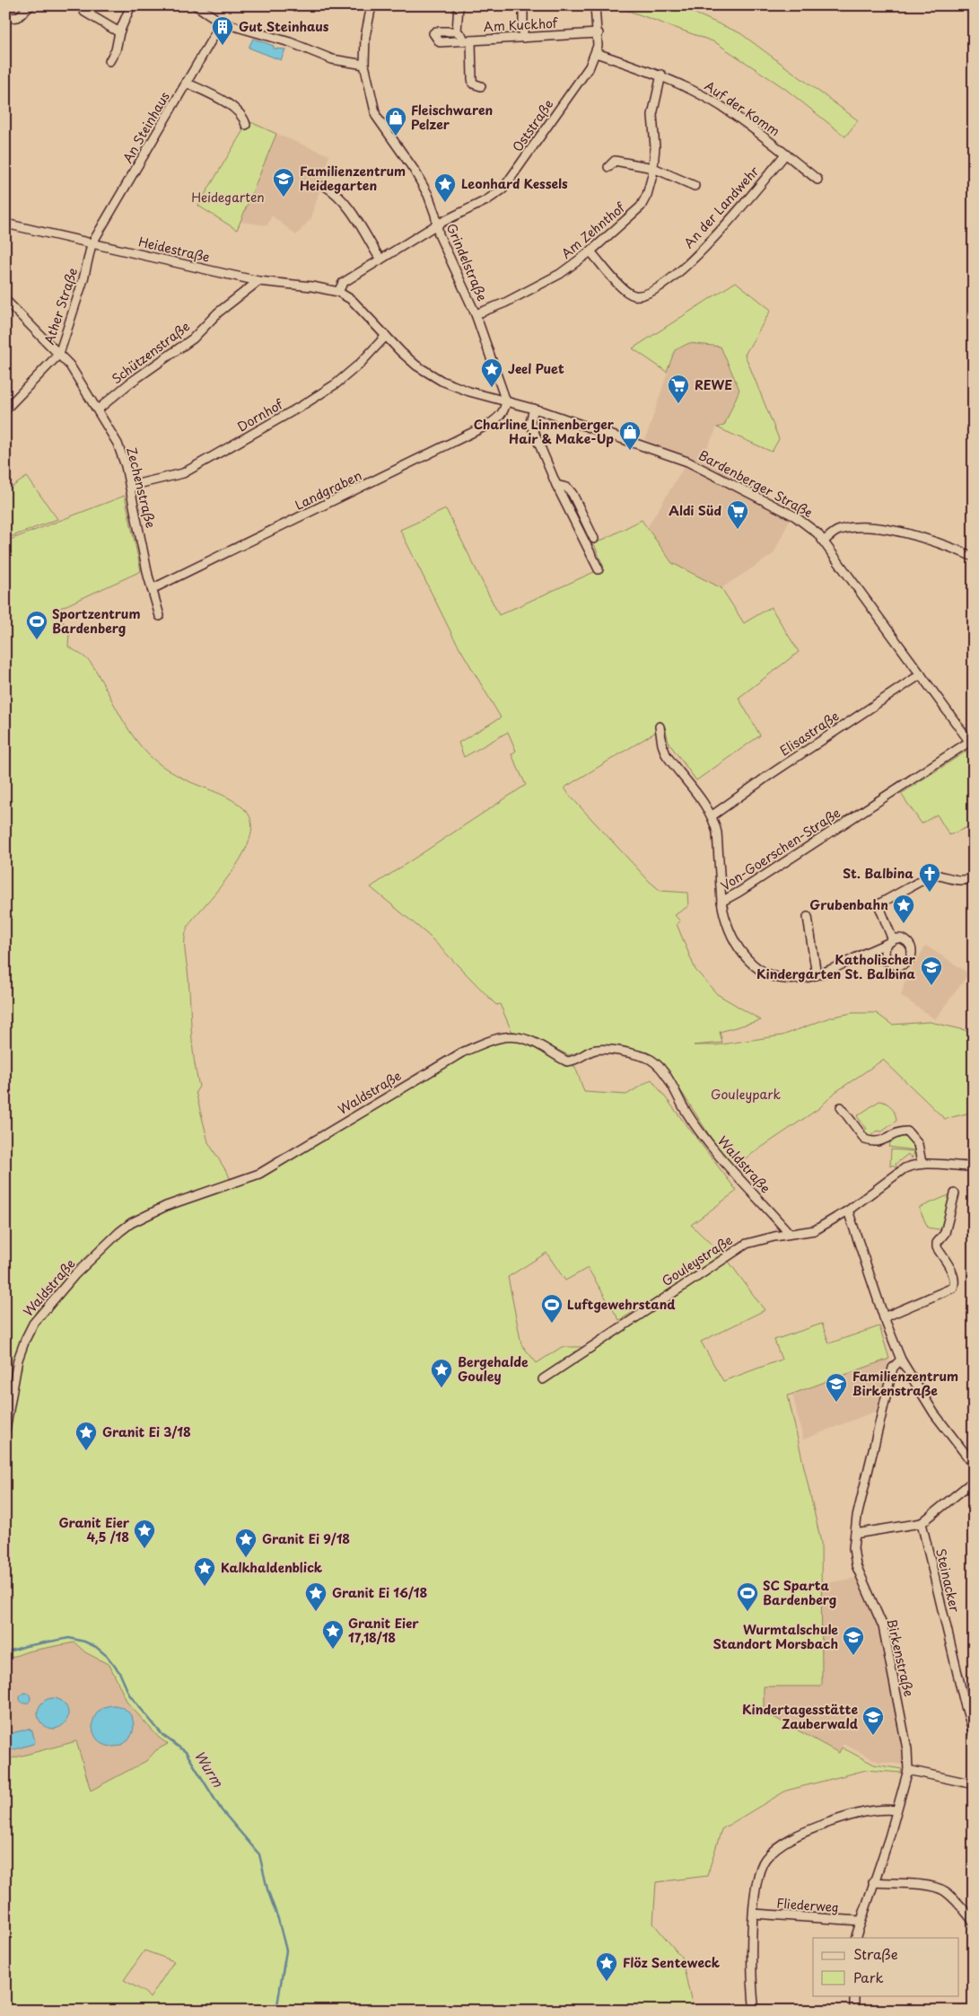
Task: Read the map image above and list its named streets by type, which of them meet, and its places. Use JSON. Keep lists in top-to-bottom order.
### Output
{
  "streets": {
    "street": [
      "Am Kuckhof",
      "Auf der Komm",
      "Oststraße",
      "An Steinhaus",
      "An der Landwehr",
      "Am Zehnthof",
      "Heidestraße",
      "Grindelstraße",
      "Ather Straße",
      "Schützenstraße",
      "Dornhof",
      "Bardenberger Straße",
      "Zechenstraße",
      "Landgraben",
      "Elisastraße",
      "Von-Goerschen-Straße",
      "Waldstraße",
      "Gouleystraße",
      "Steinacker",
      "Birkenstraße",
      "Fliederweg"
    ]
  },
  "crossings": [
    ["Am Kuckhof", "Oststraße"],
    ["Auf der Komm", "Oststraße"],
    ["Auf der Komm", "An der Landwehr"],
    ["Auf der Komm", "Am Zehnthof"],
    ["Oststraße", "Grindelstraße"],
    ["An Steinhaus", "Heidestraße"],
    ["An Steinhaus", "Ather Straße"],
    ["An der Landwehr", "Am Zehnthof"],
    ["Am Zehnthof", "Grindelstraße"],
    ["Heidestraße", "Grindelstraße"],
    ["Heidestraße", "Ather Straße"],
    ["Heidestraße", "Schützenstraße"],
    ["Heidestraße", "Dornhof"],
    ["Heidestraße", "Bardenberger Straße"],
    ["Heidestraße", "Landgraben"],
    ["Grindelstraße", "Bardenberger Straße"],
    ["Grindelstraße", "Landgraben"],
    ["Ather Straße", "Zechenstraße"],
    ["Schützenstraße", "Zechenstraße"],
    ["Dornhof", "Zechenstraße"],
    ["Bardenberger Straße", "Landgraben"],
    ["Bardenberger Straße", "Elisastraße"],
    ["Bardenberger Straße", "Von-Goerschen-Straße"],
    ["Zechenstraße", "Landgraben"],
    ["Elisastraße", "Von-Goerschen-Straße"],
    ["Waldstraße", "Gouleystraße"],
    ["Birkenstraße", "Fliederweg"]
  ],
  "water": ["Wurm"],
  "parks": ["Heidegarten", "Gouleypark"],
  "places": {
    "building": ["Gut Steinhaus"],
    "shop": ["Fleischwaren Pelzer", "Charline Linnenberger Hair & Make-Up"],
    "school or university": [
      "Familienzentrum Heidegarten",
      "Katholischer Kindergarten St. Balbina",
      "Familienzentrum Birkenstraße",
      "Wurmtalschule Standort Morsbach",
      "Kindertagesstätte Zauberwald"
    ],
    "place": [
      "Leonhard Kessels",
      "Jeel Puet",
      "Grubenbahn",
      "Bergehalde Gouley",
      "Granit Ei 3/18",
      "Granit Eier 4,5 /18",
      "Granit Ei 9/18",
      "Kalkhaldenblick",
      "Granit Ei 16/18",
      "Granit Eier 17,18/18",
      "Flöz Senteweck"
    ],
    "supermarket": ["REWE", "Aldi Süd"],
    "sports": ["Sportzentrum Bardenberg", "Luftgewehrstand", "SC Sparta Bardenberg"],
    "church": ["St. Balbina"]
  },
  "legend": ["Straße", "Park"]
}
